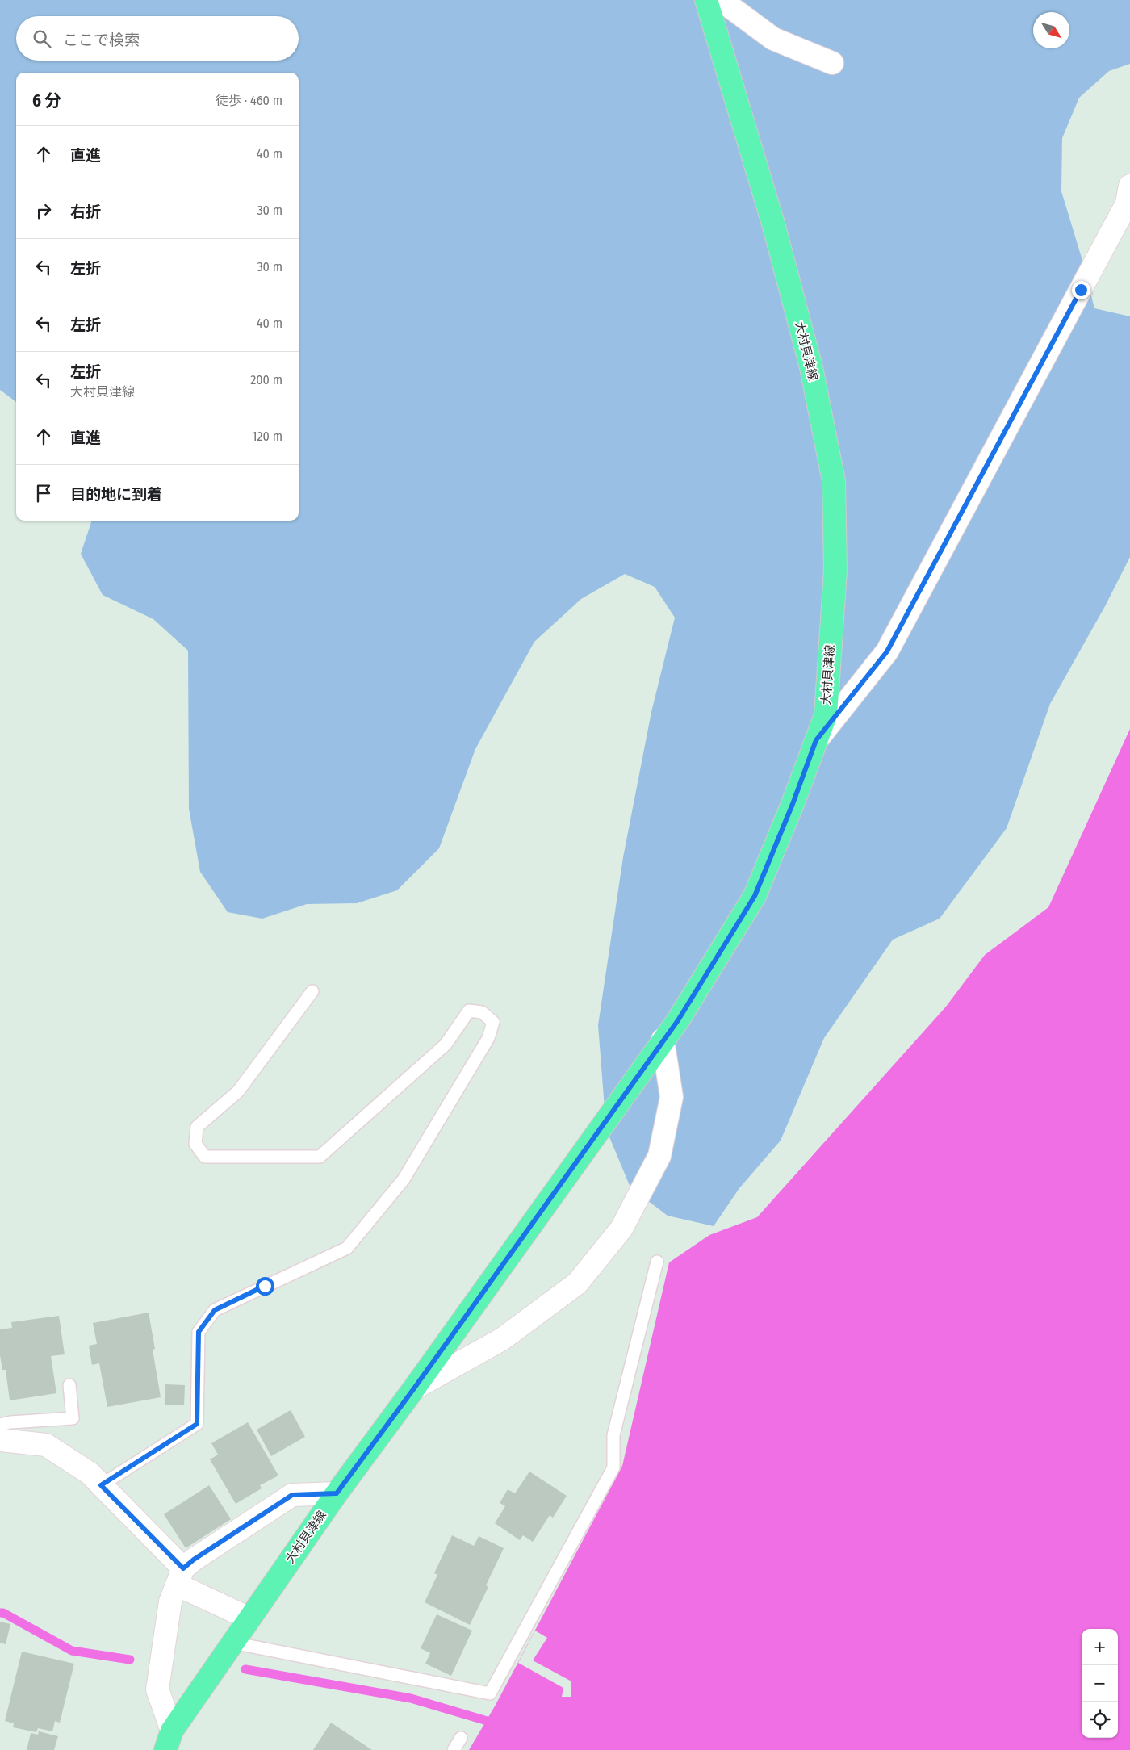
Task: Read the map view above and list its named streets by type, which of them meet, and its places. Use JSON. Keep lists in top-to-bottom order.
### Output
{
  "streets": {
    "main road": ["大村貝津線"]
  },
  "north": "bottom right",
  "page": {
    "search": "ここで検索",
    "heading": ["6 分", "徒歩 · 460 m"],
    "list": [
      ["直進", "40 m"],
      ["右折", "30 m"],
      ["左折", "30 m"],
      ["左折", "40 m"],
      ["左折", "大村貝津線", "200 m"],
      ["直進", "120 m"],
      "目的地に到着"
    ],
    "map_buttons": ["+", "−"]
  }
}
